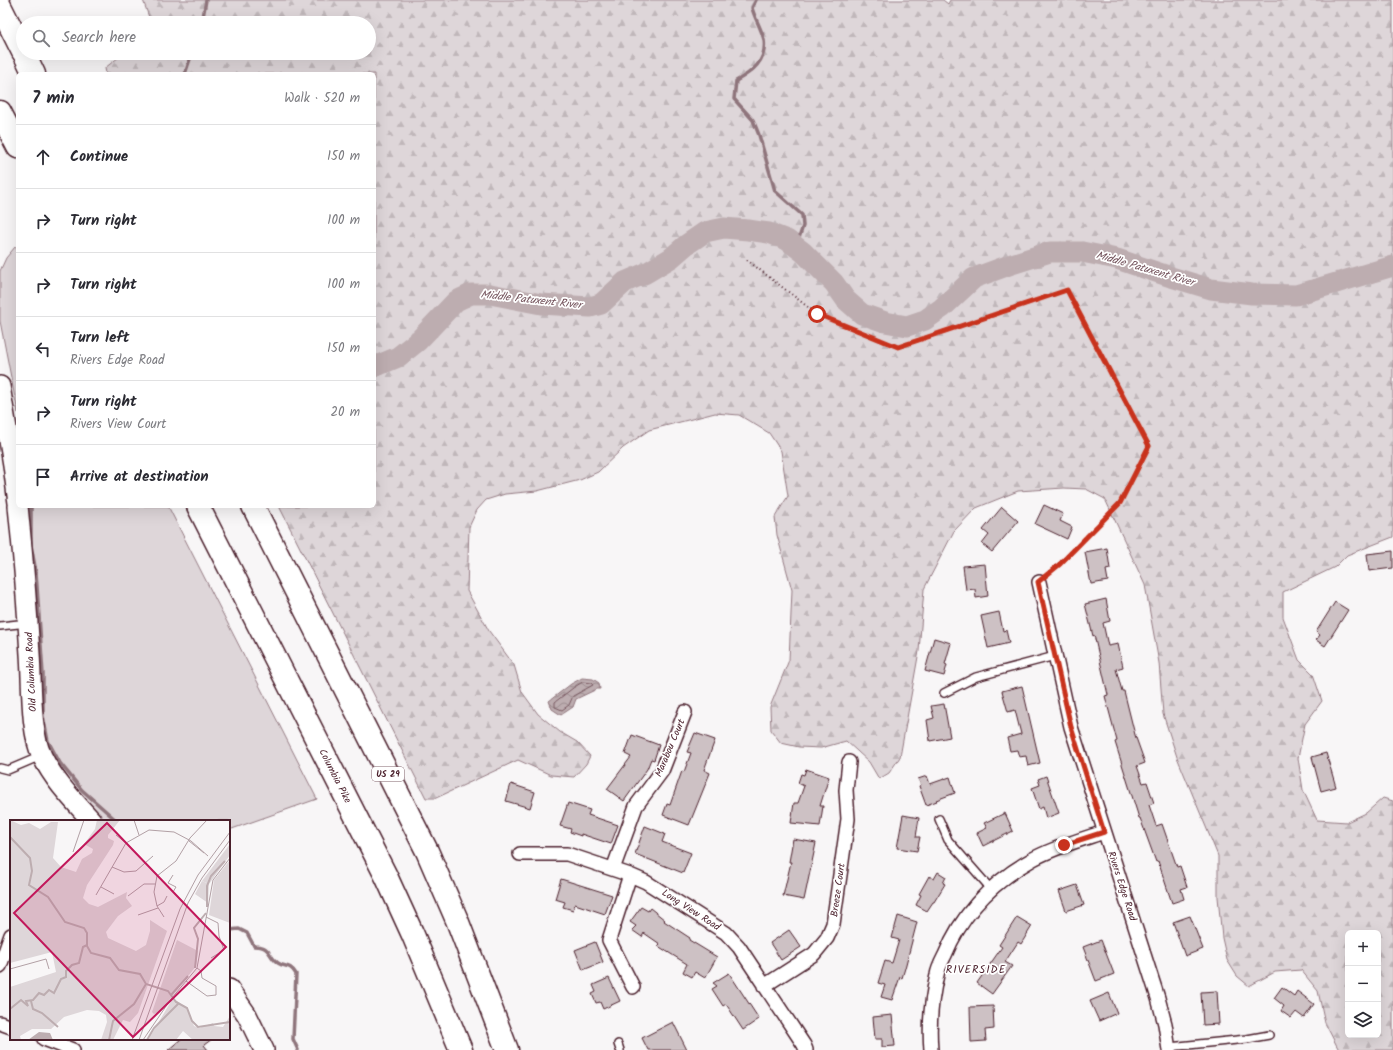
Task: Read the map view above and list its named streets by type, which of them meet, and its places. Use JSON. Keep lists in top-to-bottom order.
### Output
{
  "streets": {
    "highway": ["US 29", "Columbia Pike"],
    "street": [
      "Old Columbia Road",
      "Marabou Court",
      "Rivers Edge Road",
      "Breeze Court",
      "Long View Road"
    ]
  },
  "crossings": [
    ["Marabou Court", "Long View Road"],
    ["Breeze Court", "Long View Road"]
  ],
  "districts": ["RIVERSIDE"],
  "water": ["Middle Patuxent River"],
  "page": {
    "search": "Search here",
    "heading": ["7 min", "Walk · 520 m"],
    "list": [
      ["Continue", "150 m"],
      ["Turn right", "100 m"],
      ["Turn right", "100 m"],
      ["Turn left", "Rivers Edge Road", "150 m"],
      ["Turn right", "Rivers View Court", "20 m"],
      "Arrive at destination"
    ],
    "map_buttons": ["+", "−"]
  }
}
